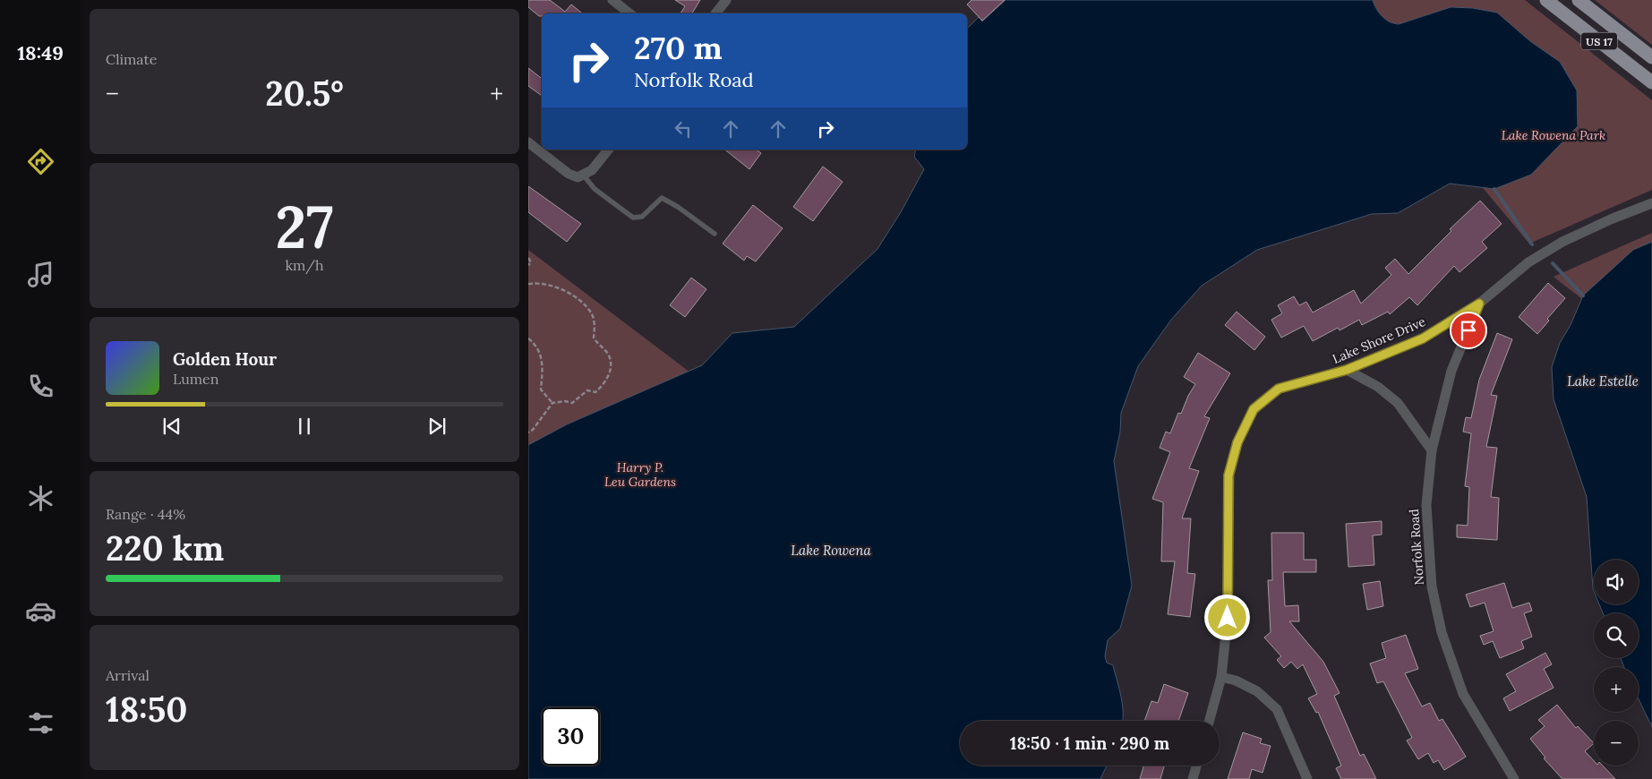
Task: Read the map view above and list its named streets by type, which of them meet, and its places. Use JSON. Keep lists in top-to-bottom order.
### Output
{
  "streets": {
    "main road": ["US 17"],
    "street": ["Lake Shore Drive", "Norfolk Road"]
  },
  "crossings": [
    ["Lake Shore Drive", "Norfolk Road"]
  ],
  "water": ["Lake Estelle", "Lake Rowena"],
  "parks": ["Lake Rowena Park", "Harry P. Leu Gardens"],
  "page": {
    "tabs": "18:49",
    "tile": [
      "Climate",
      ["27", "km/h"],
      ["Range · 44%", "220 km"],
      ["Arrival", "18:50"]
    ],
    "turn": ["270 m", "Norfolk Road"],
    "heat": ["−", "20.5°", "+"],
    "song": ["Golden Hour", "Lumen"],
    "map_buttons": ["+", "−"],
    "limit": "30",
    "trip": "18:50 · 1 min · 290 m"
  }
}
